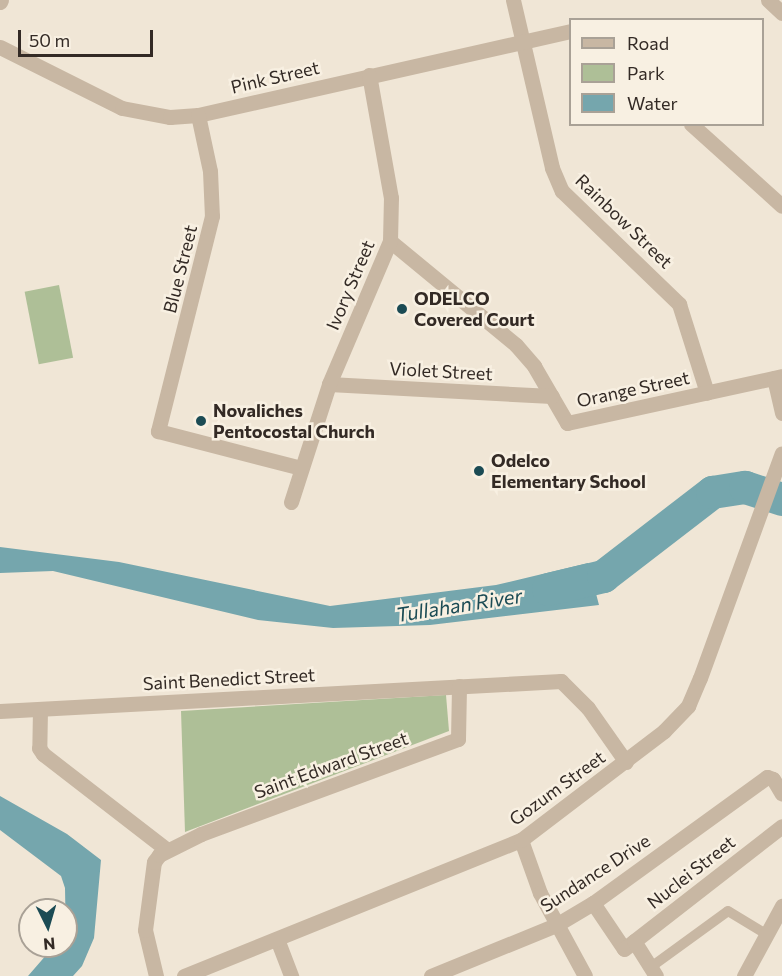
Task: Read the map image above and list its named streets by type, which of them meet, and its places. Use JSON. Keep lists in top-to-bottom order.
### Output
{
  "streets": {
    "street": [
      "Pink Street",
      "Rainbow Street",
      "Blue Street",
      "Ivory Street",
      "Violet Street",
      "Orange Street",
      "Saint Benedict Street",
      "Saint Edward Street",
      "Gozum Street",
      "Nuclei Street",
      "Sundance Drive"
    ]
  },
  "crossings": [
    ["Pink Street", "Rainbow Street"],
    ["Pink Street", "Blue Street"],
    ["Pink Street", "Ivory Street"],
    ["Rainbow Street", "Orange Street"],
    ["Blue Street", "Ivory Street"],
    ["Ivory Street", "Violet Street"],
    ["Ivory Street", "Orange Street"],
    ["Violet Street", "Orange Street"],
    ["Saint Benedict Street", "Saint Edward Street"],
    ["Saint Benedict Street", "Gozum Street"]
  ],
  "water": ["Tullahan River"],
  "places": ["ODELCO Covered Court", "Novaliches Pentocostal Church", "Odelco Elementary School"],
  "legend": ["Road", "Park", "Water"],
  "scale_bar": "50 m",
  "north": "bottom"
}
